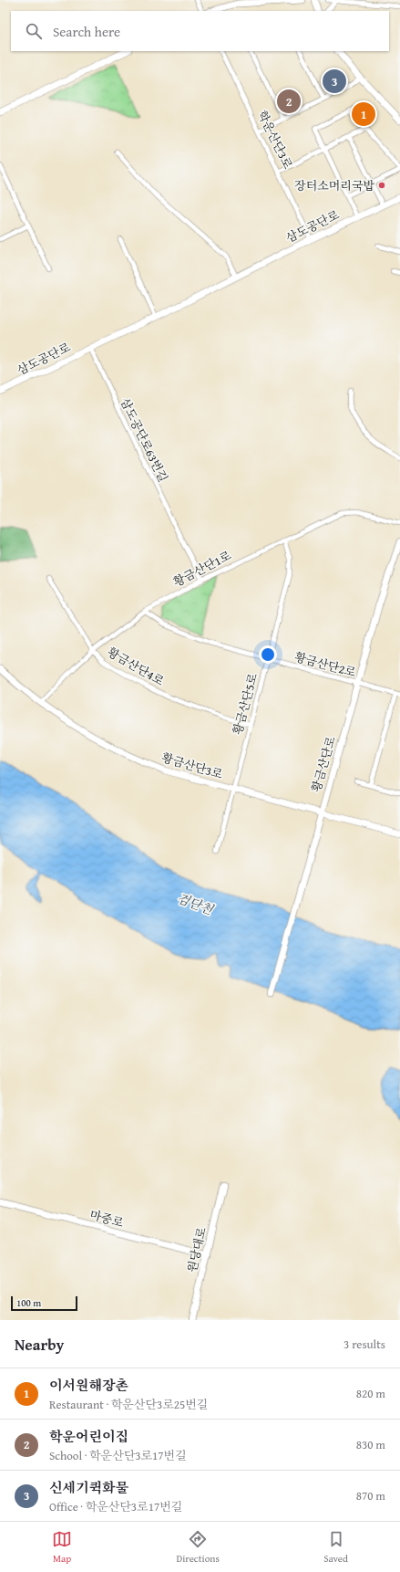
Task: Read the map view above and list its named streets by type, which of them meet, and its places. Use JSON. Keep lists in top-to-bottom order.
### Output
{
  "streets": {
    "street": [
      "학운산단3로",
      "삼도공단로",
      "삼도공단로63번길",
      "황금산단1로",
      "황금산단2로",
      "황금산단4로",
      "황금산단5로",
      "황금산단로",
      "황금산단3로",
      "마중로",
      "원당대로"
    ]
  },
  "crossings": [
    ["학운산단3로", "삼도공단로"],
    ["삼도공단로", "삼도공단로63번길"],
    ["삼도공단로63번길", "황금산단1로"],
    ["황금산단1로", "황금산단2로"],
    ["황금산단1로", "황금산단4로"],
    ["황금산단1로", "황금산단5로"],
    ["황금산단1로", "황금산단3로"],
    ["황금산단2로", "황금산단5로"],
    ["황금산단2로", "황금산단로"],
    ["황금산단4로", "황금산단5로"],
    ["황금산단5로", "황금산단3로"],
    ["황금산단로", "황금산단3로"],
    ["마중로", "원당대로"]
  ],
  "water": ["검단천"],
  "places": ["장터소머리국밥"],
  "scale_bar": "100 m",
  "page": {
    "search": "Search here",
    "pins": ["3", "2", "1"],
    "scale": "100 m",
    "heading": ["Nearby", "3 results"],
    "list": [
      {
        "mark": "1",
        "name": "이서원해장촌",
        "note": "Restaurant · 학운산단3로25번길",
        "value": "820 m"
      },
      {
        "mark": "2",
        "name": "학운어린이집",
        "note": "School · 학운산단3로17번길",
        "value": "830 m"
      },
      {
        "mark": "3",
        "name": "신세기퀵화물",
        "note": "Office · 학운산단3로17번길",
        "value": "870 m"
      }
    ],
    "nav": ["Map", "Directions", "Saved"]
  }
}
